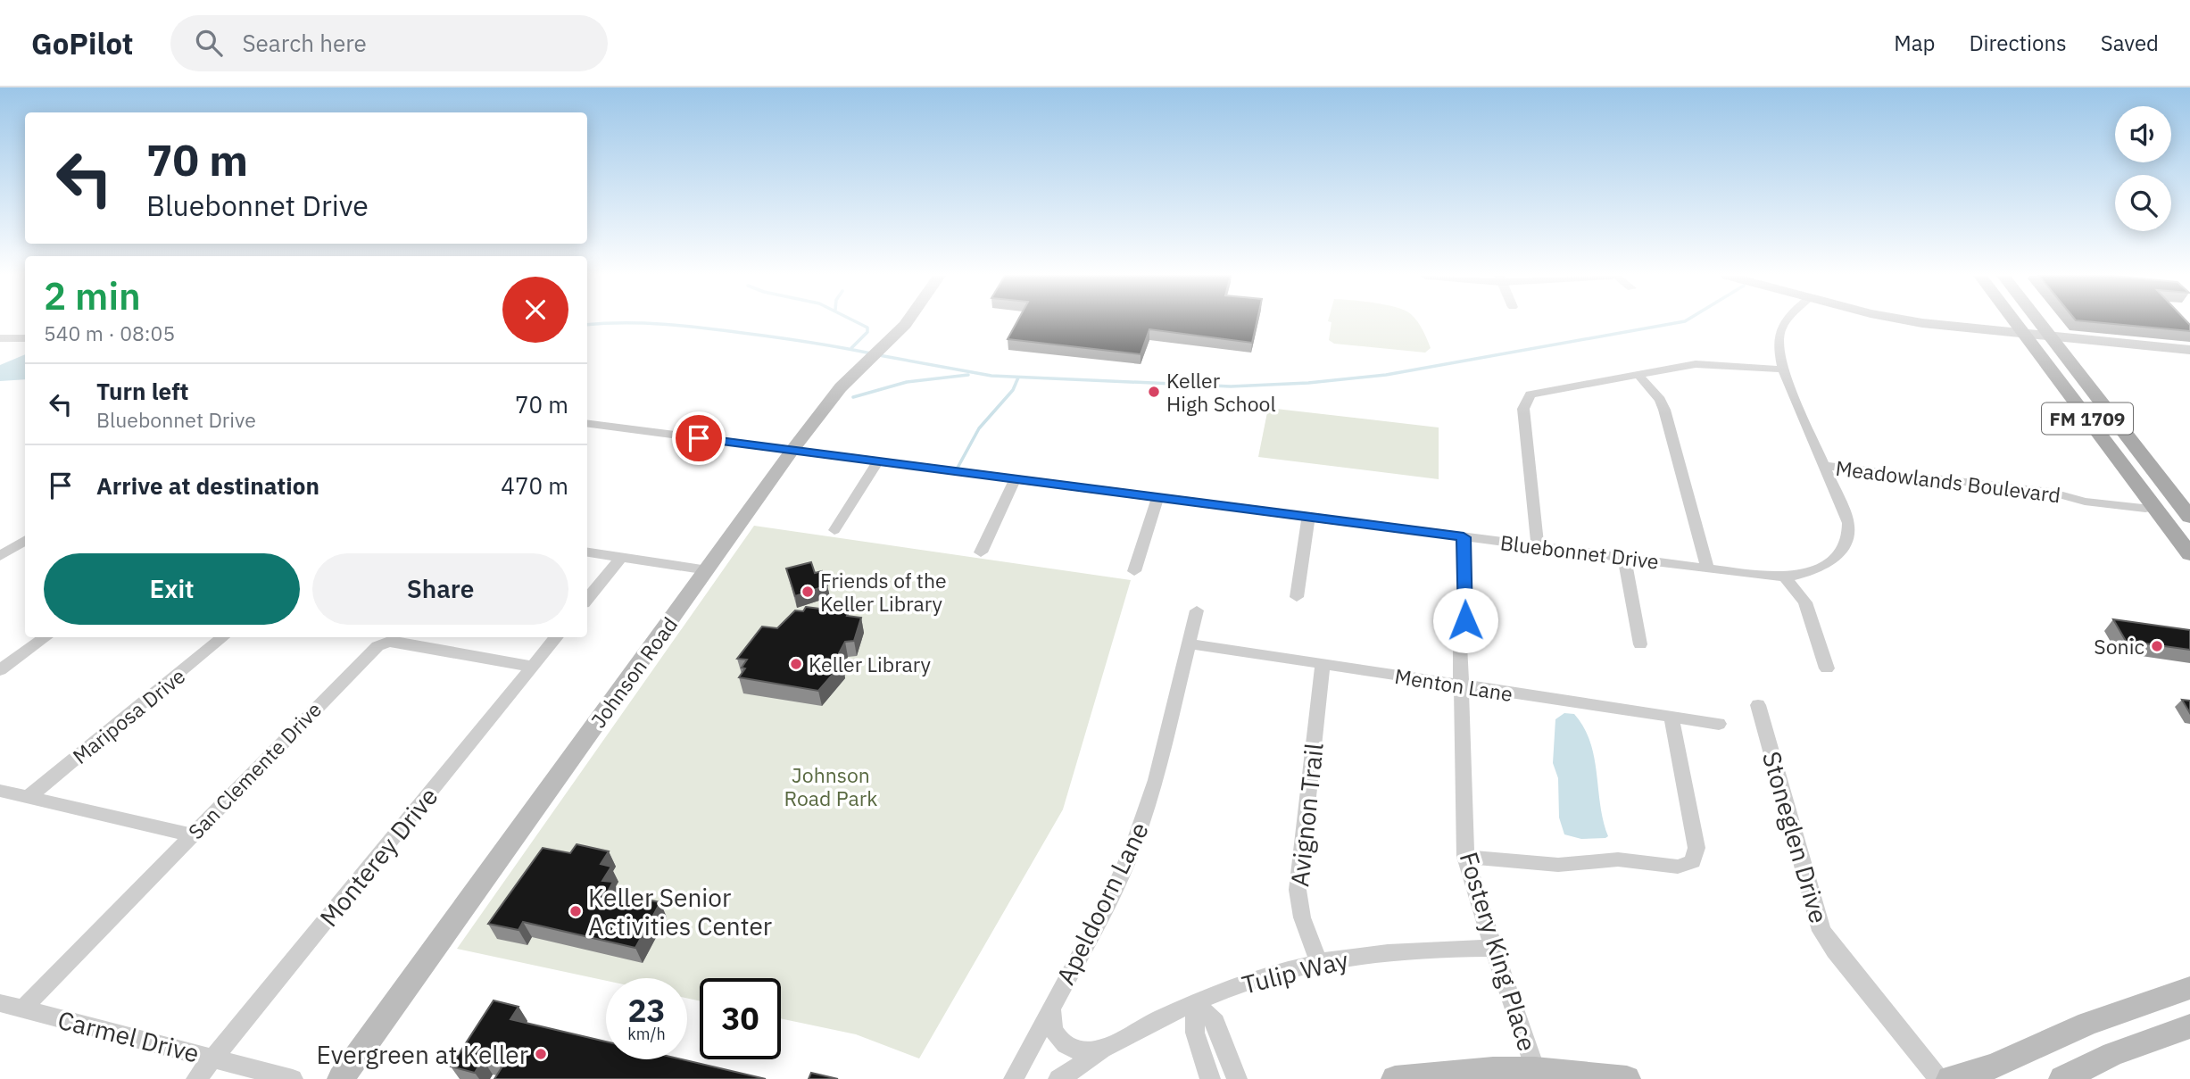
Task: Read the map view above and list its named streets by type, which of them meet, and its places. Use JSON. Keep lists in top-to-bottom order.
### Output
{
  "streets": {
    "main road": ["FM 1709", "Johnson Road"],
    "street": [
      "Meadowlands Boulevard",
      "Bluebonnet Drive",
      "Menton Lane",
      "Mariposa Drive",
      "San Clemente Drive",
      "Avignon Trail",
      "Stoneglen Drive",
      "Monterey Drive",
      "Apeldoorn Lane",
      "Fostery King Place",
      "Tulip Way",
      "Carmel Drive"
    ]
  },
  "crossings": [
    ["FM 1709", "Meadowlands Boulevard"],
    ["Meadowlands Boulevard", "Bluebonnet Drive"],
    ["Bluebonnet Drive", "Johnson Road"],
    ["Menton Lane", "Avignon Trail"],
    ["Menton Lane", "Apeldoorn Lane"],
    ["Menton Lane", "Fostery King Place"],
    ["San Clemente Drive", "Monterey Drive"],
    ["San Clemente Drive", "Carmel Drive"],
    ["Avignon Trail", "Tulip Way"],
    ["Monterey Drive", "Carmel Drive"],
    ["Apeldoorn Lane", "Tulip Way"],
    ["Fostery King Place", "Tulip Way"]
  ],
  "parks": ["Johnson Road Park"],
  "places": [
    "Keller High School",
    "Friends of the Keller Library",
    "Sonic",
    "Keller Library",
    "Keller Senior Activities Center",
    "Evergreen at Keller"
  ],
  "page": {
    "header": "GoPilot",
    "search": "Search here",
    "nav": ["Map", "Directions", "Saved"],
    "turn": ["70 m", "Bluebonnet Drive"],
    "heading": ["2 min", "540 m · 08:05"],
    "list": [
      {
        "name": "Turn left",
        "note": "Bluebonnet Drive",
        "value": "70 m"
      },
      {
        "name": "Arrive at destination",
        "value": "470 m"
      }
    ],
    "buttons": ["Exit", "Share"],
    "speed": "23 km/h",
    "limit": "30"
  }
}
